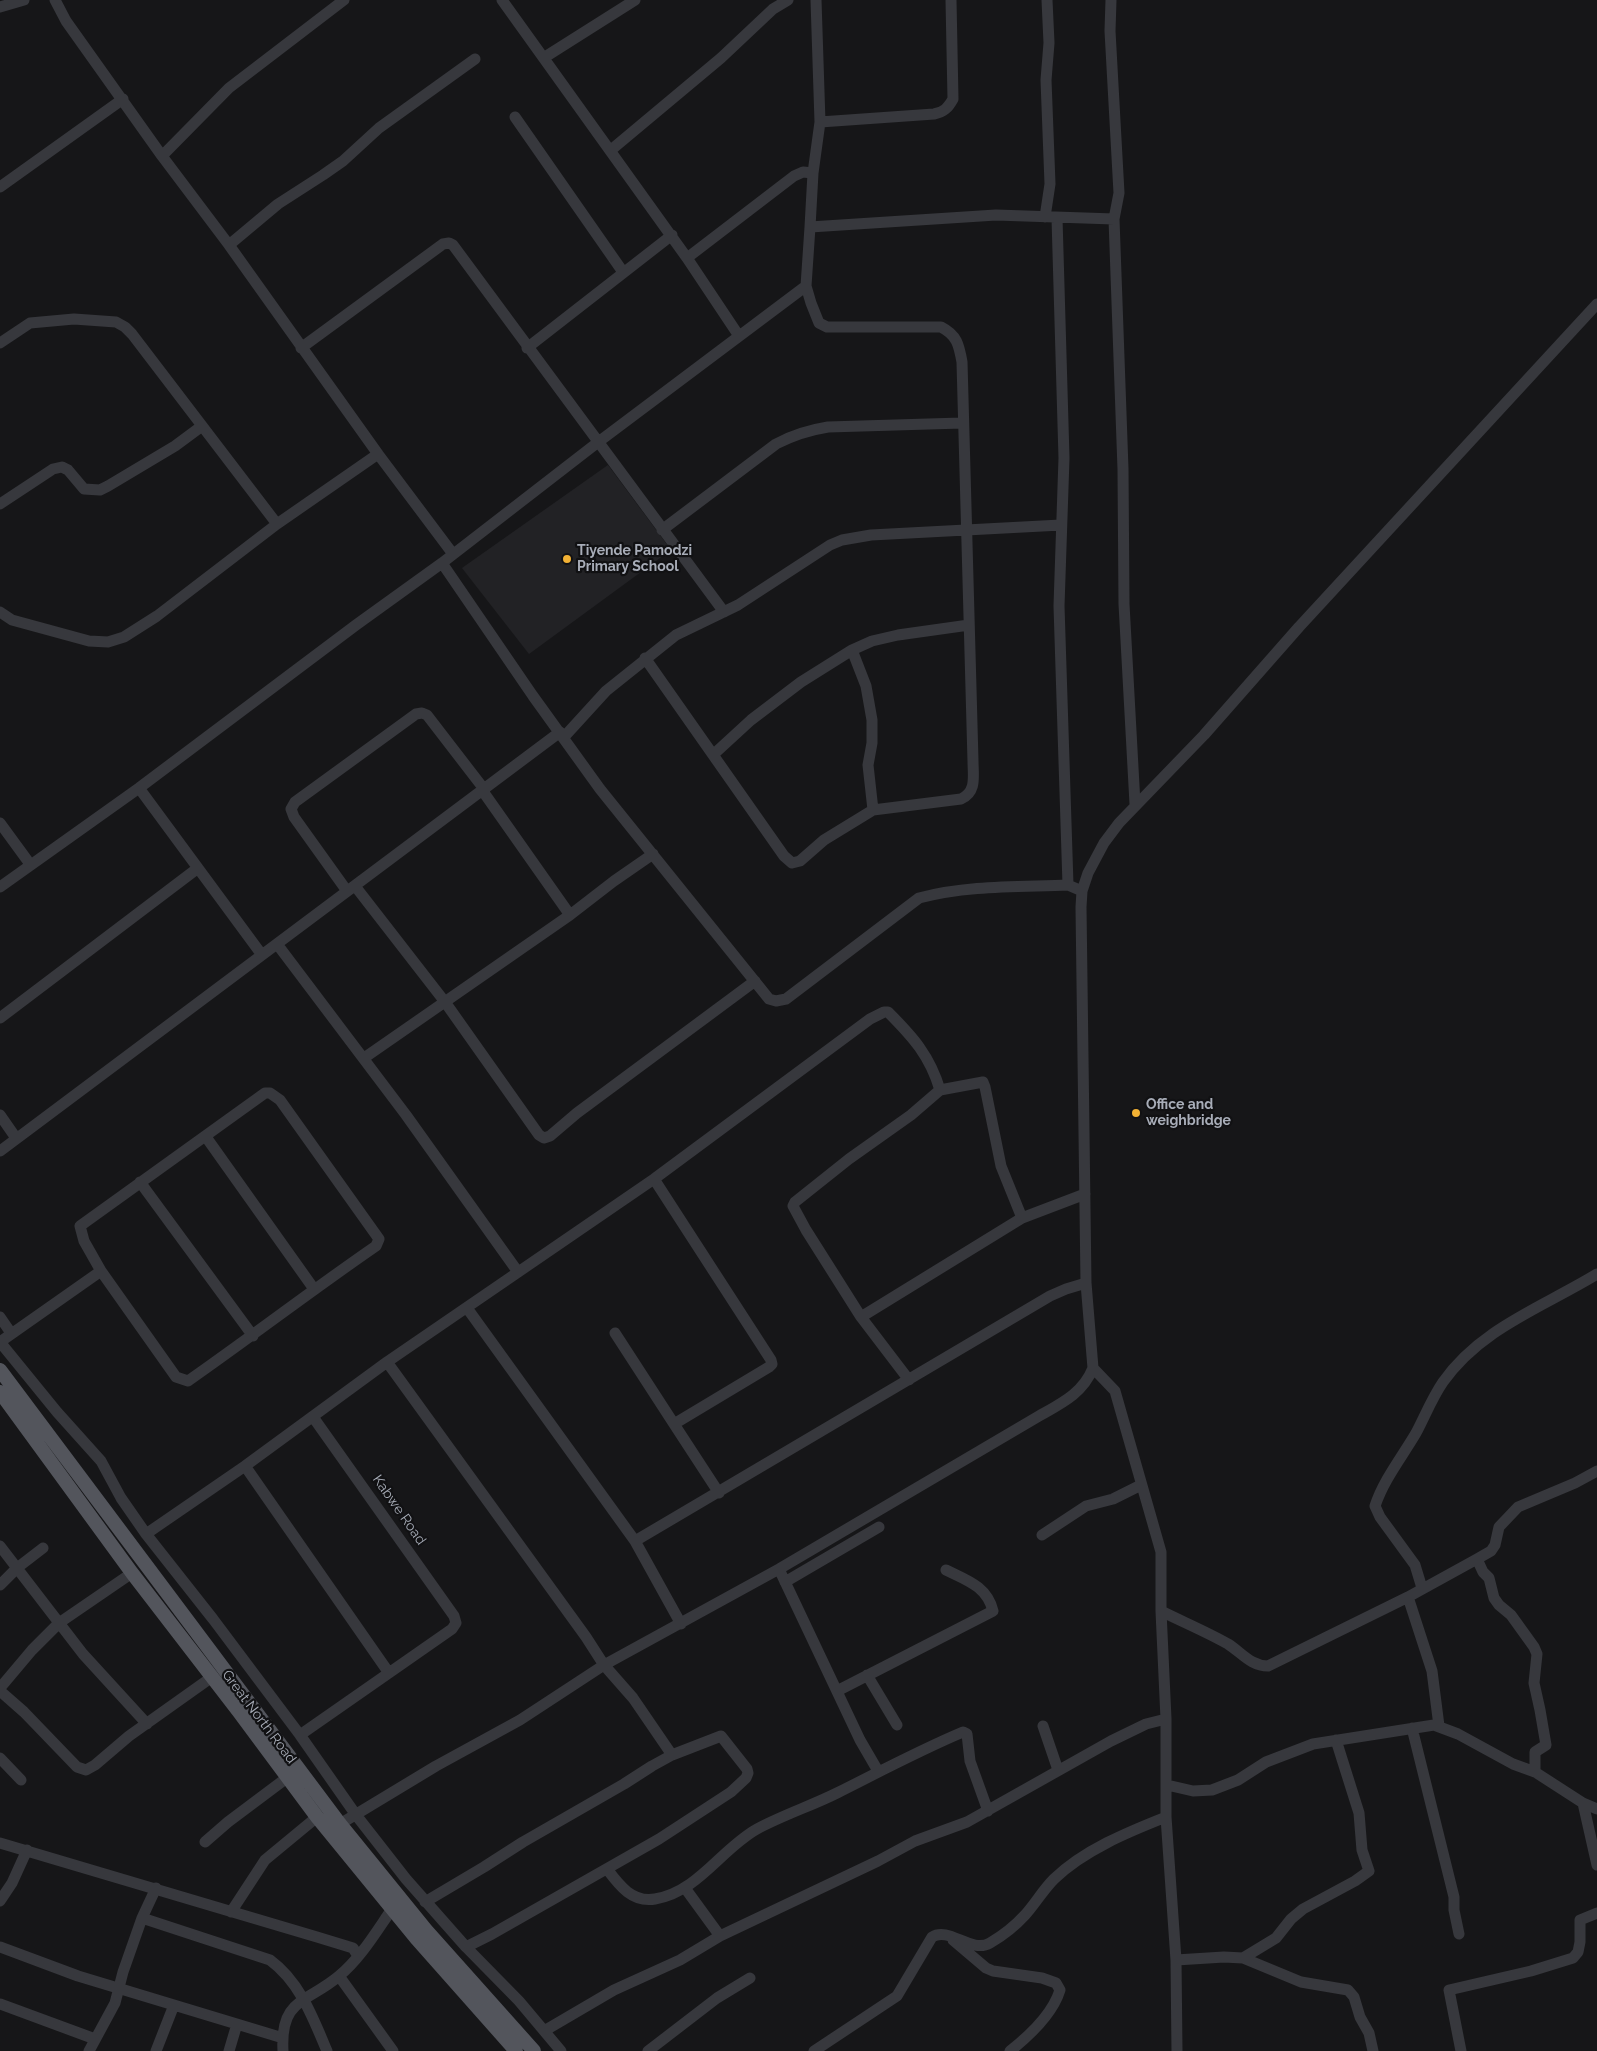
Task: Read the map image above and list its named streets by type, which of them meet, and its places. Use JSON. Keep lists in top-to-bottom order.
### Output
{
  "streets": {
    "main road": ["Great North Road"],
    "street": ["Kabwe Road"]
  },
  "places": ["Tiyende Pamodzi Primary School", "Office and weighbridge"]
}
